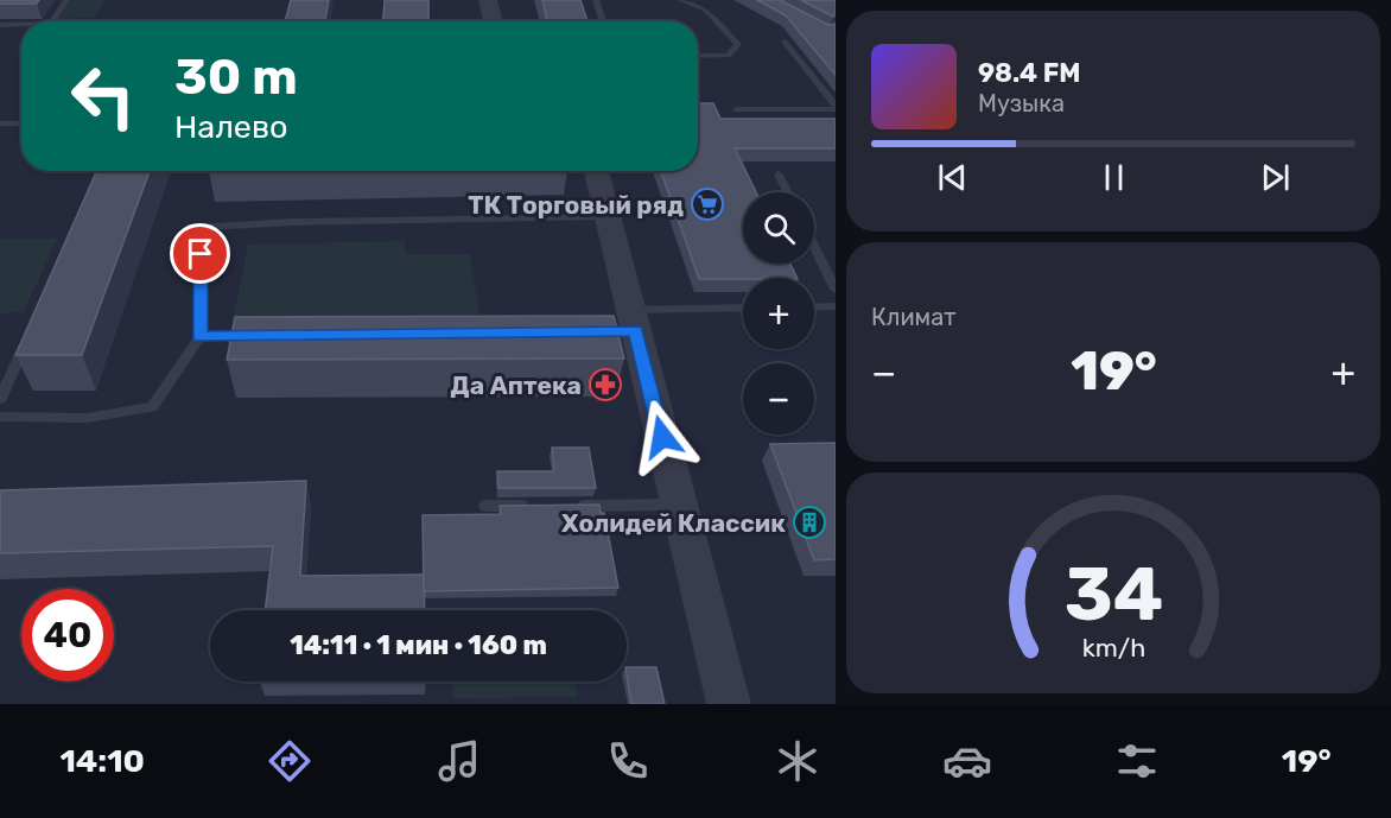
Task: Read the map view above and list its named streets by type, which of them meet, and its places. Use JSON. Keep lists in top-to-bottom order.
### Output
{
  "places": {
    "supermarket": ["ТК Торговый ряд"],
    "pharmacy": ["Да Аптека"],
    "building": ["Холидей Классик"]
  },
  "page": {
    "turn": ["30 m", "Налево"],
    "song": ["98.4 FM", "Музыка"],
    "map_buttons": ["+", "−"],
    "tile": "Климат",
    "heat": ["−", "19°", "+"],
    "limit": "40",
    "trip": "14:11 · 1 мин · 160 m",
    "tabs": ["14:10", "19°"],
    "gauge": ["34", "km/h"]
  }
}
